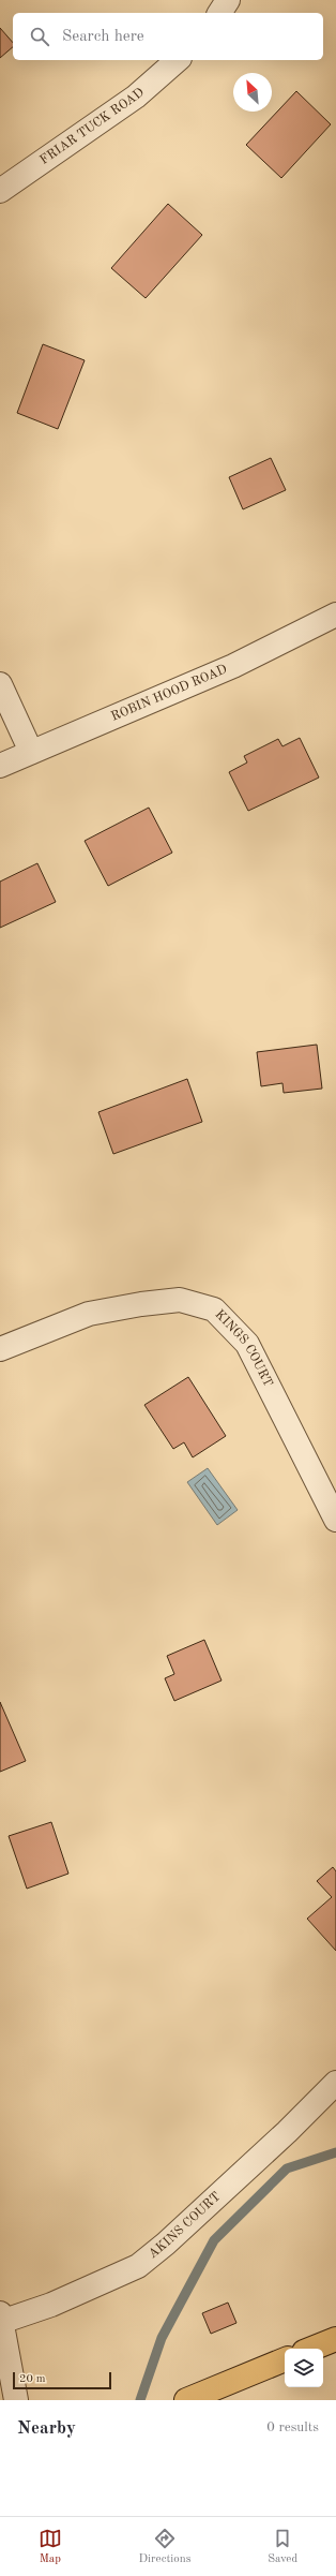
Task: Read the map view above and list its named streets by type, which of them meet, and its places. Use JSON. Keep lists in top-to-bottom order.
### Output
{
  "streets": {
    "street": [
      "FRIAR TUCK ROAD",
      "ROBIN HOOD ROAD",
      "KINGS COURT",
      "AKINS COURT"
    ]
  },
  "scale_bar": "20 m",
  "north": "top left",
  "page": {
    "search": "Search here",
    "scale": "20 m",
    "heading": ["Nearby", "0 results"],
    "nav": ["Map", "Directions", "Saved"]
  }
}
